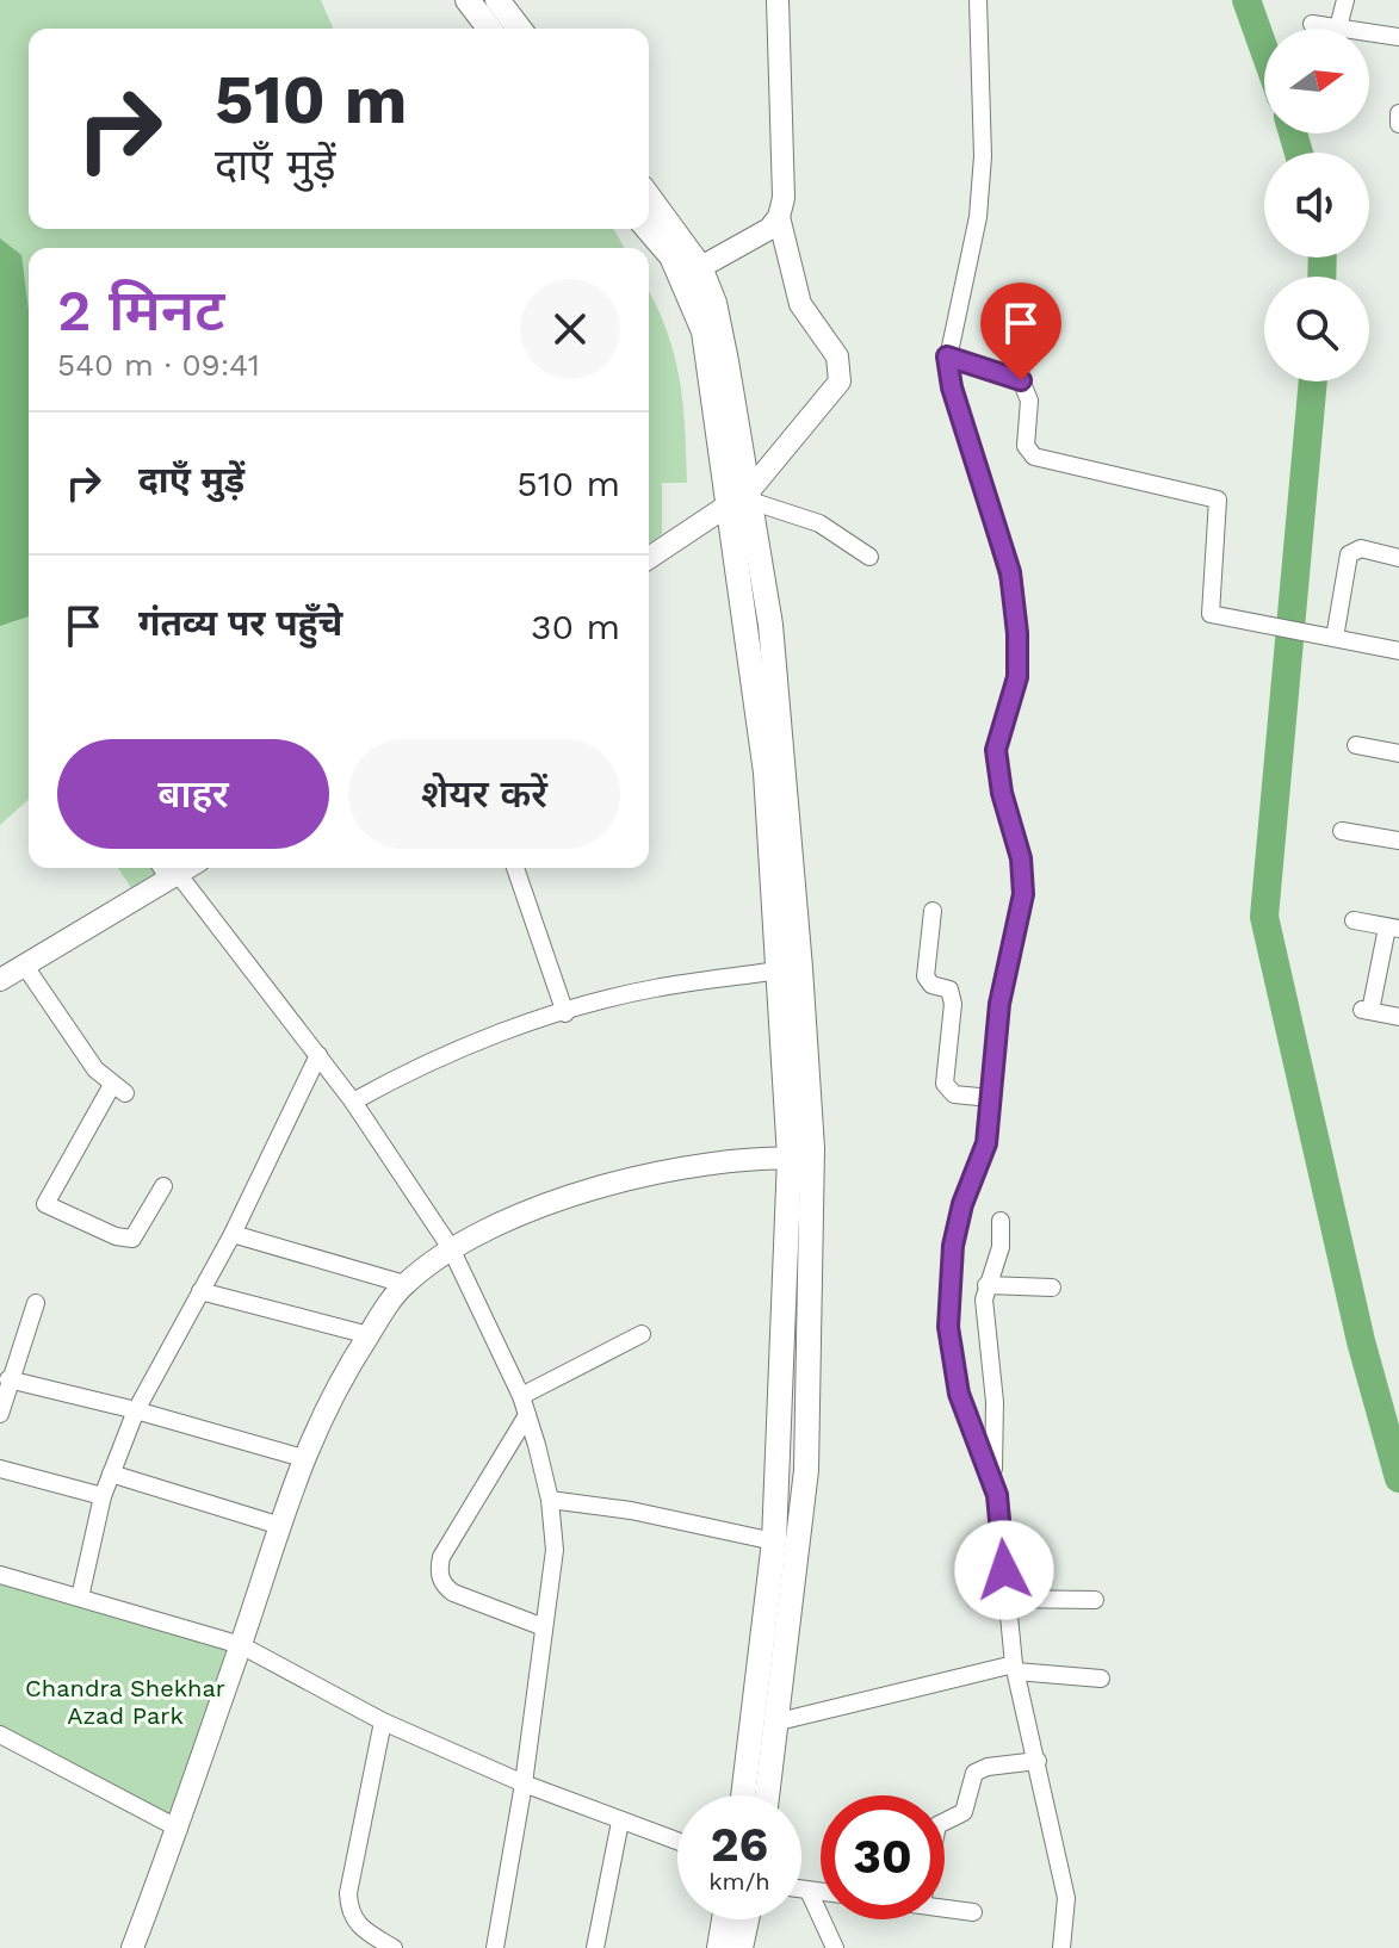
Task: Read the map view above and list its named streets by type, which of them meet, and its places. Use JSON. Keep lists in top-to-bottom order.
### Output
{
  "parks": ["Chandra Shekhar Azad Park"],
  "north": "right",
  "page": {
    "turn": ["510 m", "दाएँ मुड़ें"],
    "heading": ["2 मिनट", "540 m · 09:41"],
    "list": [
      {
        "name": "दाएँ मुड़ें",
        "value": "510 m"
      },
      {
        "name": "गंतव्य पर पहुँचे",
        "value": "30 m"
      }
    ],
    "buttons": ["बाहर", "शेयर करें"],
    "speed": "26 km/h",
    "limit": "30"
  }
}
